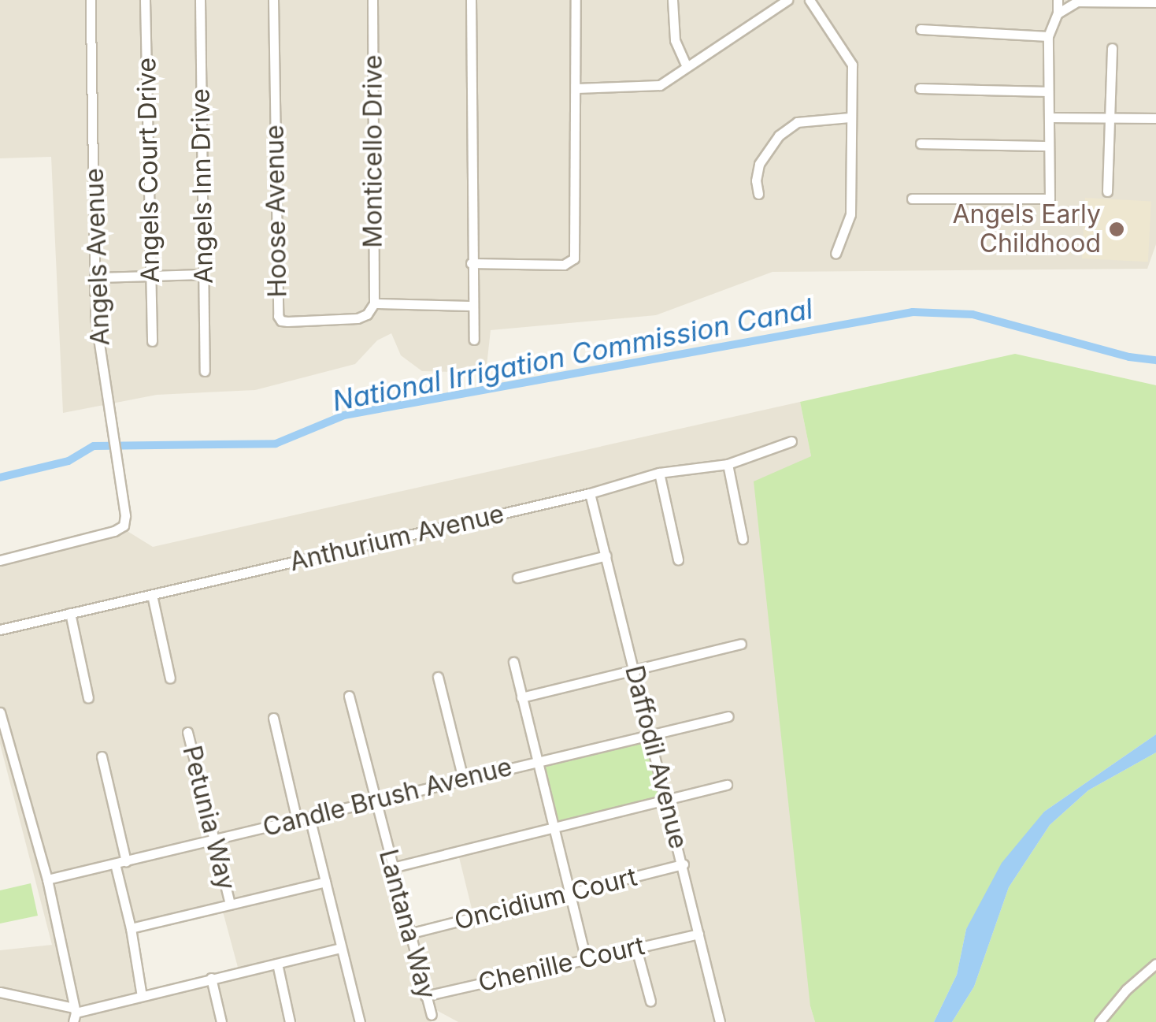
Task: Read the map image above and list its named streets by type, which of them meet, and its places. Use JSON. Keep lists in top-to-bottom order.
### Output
{
  "streets": {
    "street": [
      "Monticello Drive",
      "Angels Court Drive",
      "Angels Inn Drive",
      "Hoose Avenue",
      "Angels Avenue",
      "Anthurium Avenue",
      "Daffodil Avenue",
      "Candle Brush Avenue",
      "Petunia Way",
      "Oncidium Court",
      "Lantana Way",
      "Chenille Court"
    ]
  },
  "crossings": [
    ["Monticello Drive", "Hoose Avenue"],
    ["Anthurium Avenue", "Daffodil Avenue"],
    ["Daffodil Avenue", "Candle Brush Avenue"],
    ["Daffodil Avenue", "Oncidium Court"],
    ["Daffodil Avenue", "Chenille Court"],
    ["Candle Brush Avenue", "Petunia Way"],
    ["Candle Brush Avenue", "Lantana Way"],
    ["Oncidium Court", "Lantana Way"],
    ["Lantana Way", "Chenille Court"]
  ],
  "water": ["National Irrigation Commission Canal"],
  "places": ["Angels Early Childhood"]
}
